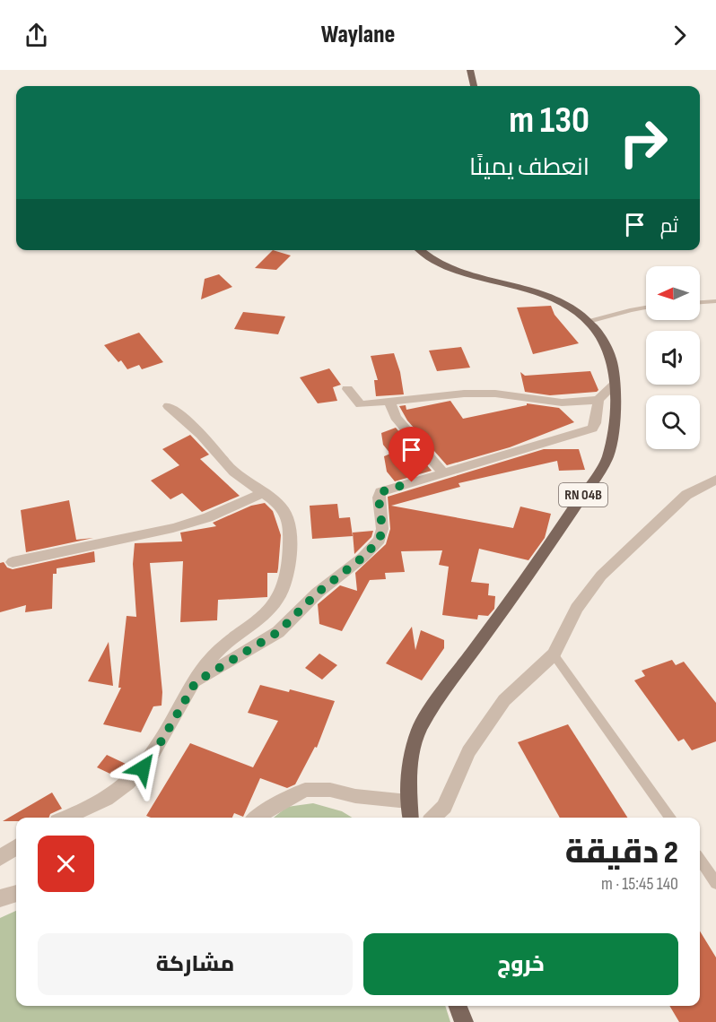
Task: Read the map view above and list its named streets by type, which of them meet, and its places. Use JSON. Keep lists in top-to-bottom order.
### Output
{
  "streets": {
    "main road": ["RN 04B"]
  },
  "north": "left",
  "page": {
    "header": "Waylane",
    "turn": ["130 m", "انعطف يمينًا"],
    "then": "ثم",
    "heading": ["2 دقيقة", "140 m · 15:45"],
    "buttons": ["خروج", "مشاركة"]
  }
}
